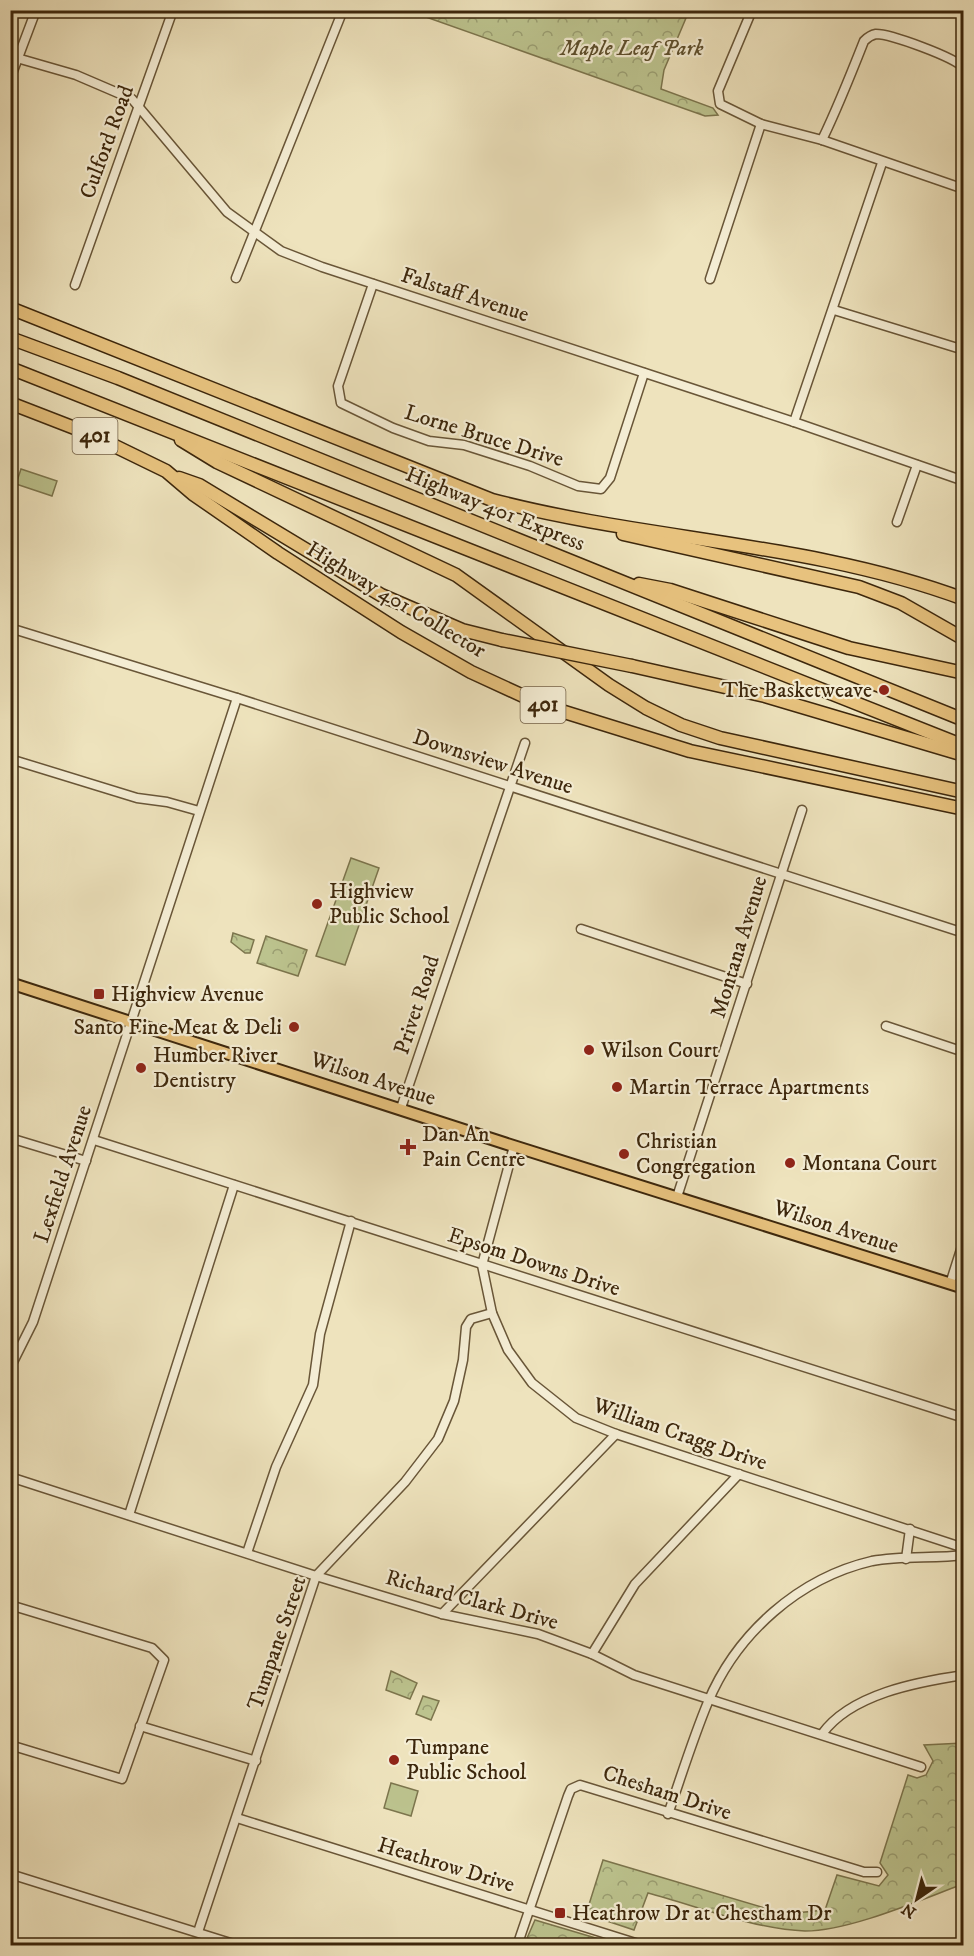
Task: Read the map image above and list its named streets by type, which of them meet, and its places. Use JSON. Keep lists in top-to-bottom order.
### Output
{
  "streets": {
    "highway": ["401", "Highway 401 Express", "Highway 401 Collector"],
    "main road": ["Wilson Avenue"],
    "street": [
      "Culford Road",
      "Falstaff Avenue",
      "Lorne Bruce Drive",
      "Downsview Avenue",
      "Montana Avenue",
      "Privet Road",
      "Lexfield Avenue",
      "Epsom Downs Drive",
      "William Cragg Drive",
      "Richard Clark Drive",
      "Tumpane Street",
      "Chesham Drive",
      "Heathrow Drive"
    ]
  },
  "crossings": [
    ["Culford Road", "Falstaff Avenue"],
    ["Falstaff Avenue", "Lorne Bruce Drive"],
    ["Downsview Avenue", "Montana Avenue"],
    ["Downsview Avenue", "Privet Road"],
    ["Montana Avenue", "Wilson Avenue"],
    ["Privet Road", "Wilson Avenue"],
    ["Wilson Avenue", "Lexfield Avenue"],
    ["Wilson Avenue", "William Cragg Drive"],
    ["Lexfield Avenue", "Epsom Downs Drive"],
    ["Epsom Downs Drive", "William Cragg Drive"],
    ["William Cragg Drive", "Tumpane Street"],
    ["Richard Clark Drive", "Tumpane Street"],
    ["Tumpane Street", "Heathrow Drive"],
    ["Chesham Drive", "Heathrow Drive"]
  ],
  "parks": ["Maple Leaf Park"],
  "places": {
    "other": [
      "The Basketweave",
      "Highview Public School",
      "Santo Fine Meat & Deli",
      "Wilson Court",
      "Humber River Dentistry",
      "Martin Terrace Apartments",
      "Christian Congregation",
      "Montana Court",
      "Tumpane Public School"
    ],
    "transit": ["Highview Avenue", "Heathrow Dr at Chestham Dr"],
    "health": ["Dan An Pain Centre"]
  },
  "north": "bottom left"
}
